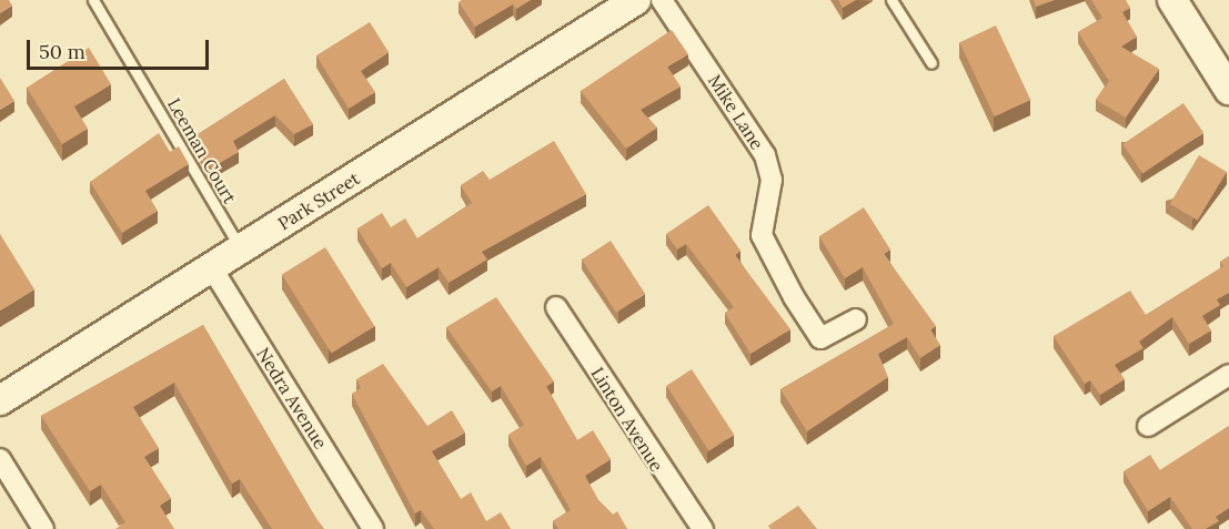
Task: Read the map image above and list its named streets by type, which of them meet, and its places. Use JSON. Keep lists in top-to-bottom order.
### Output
{
  "streets": {
    "street": [
      "Mike Lane",
      "Park Street",
      "Nedra Avenue",
      "Linton Avenue"
    ],
    "lane": ["Leeman Court"]
  },
  "crossings": [
    ["Leeman Court", "Park Street"],
    ["Park Street", "Nedra Avenue"]
  ],
  "scale_bar": "50 m"
}
